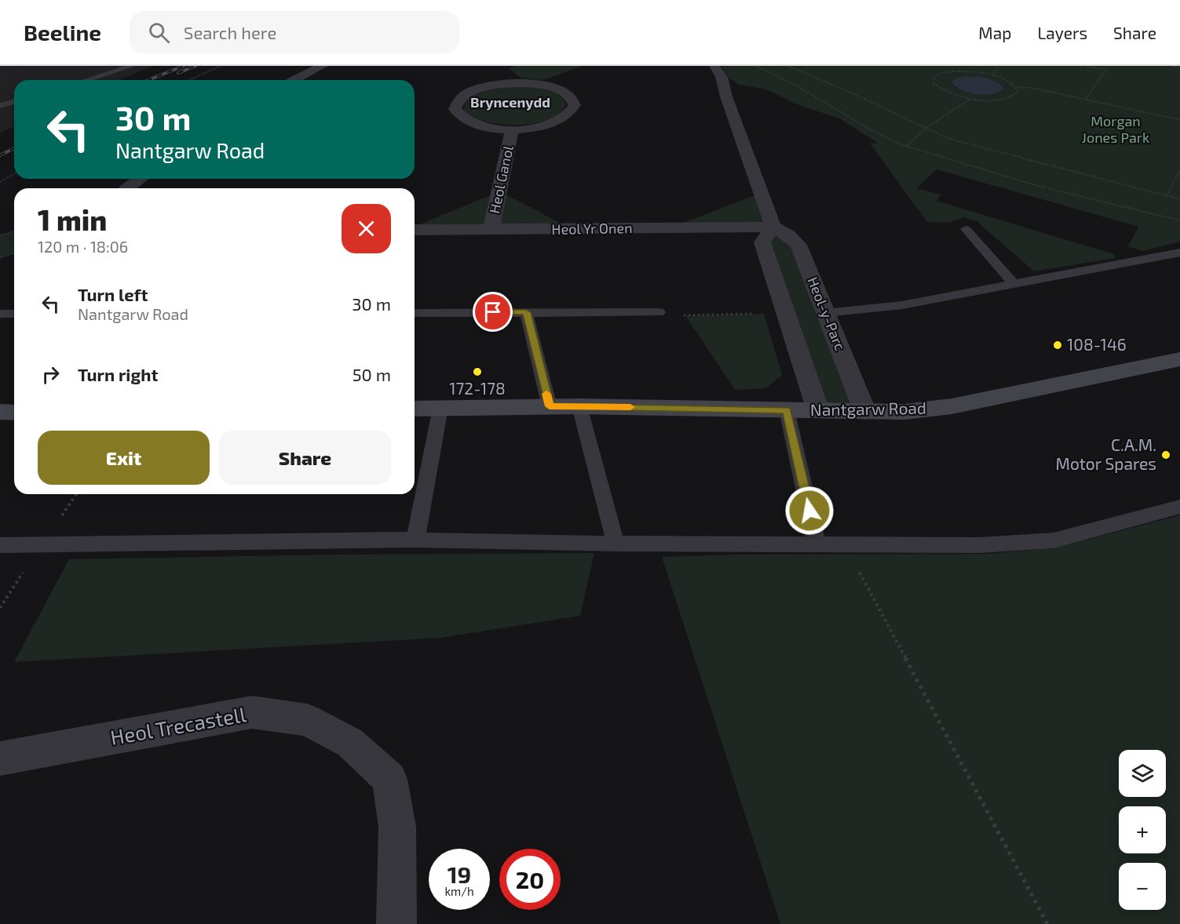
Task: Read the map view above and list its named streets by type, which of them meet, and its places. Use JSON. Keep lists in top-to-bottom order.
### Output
{
  "streets": {
    "main road": ["Nantgarw Road"],
    "street": [
      "Heol Ganol",
      "Heol Yr Onen",
      "Heol-y-Parc",
      "Heol Trecastell"
    ]
  },
  "crossings": [
    ["Heol Ganol", "Heol Yr Onen"],
    ["Heol Yr Onen", "Heol-y-Parc"],
    ["Heol-y-Parc", "Nantgarw Road"]
  ],
  "districts": ["Bryncenydd"],
  "parks": ["Morgan Jones Park"],
  "places": ["108-146", "172-178", "C.A.M. Motor Spares"],
  "page": {
    "header": "Beeline",
    "search": "Search here",
    "nav": ["Map", "Layers", "Share"],
    "turn": ["30 m", "Nantgarw Road"],
    "heading": ["1 min", "120 m · 18:06"],
    "list": [
      {
        "name": "Turn left",
        "note": "Nantgarw Road",
        "value": "30 m"
      },
      {
        "name": "Turn right",
        "value": "50 m"
      }
    ],
    "buttons": ["Exit", "Share"],
    "map_buttons": ["+", "−"],
    "speed": "19 km/h",
    "limit": "20"
  }
}
